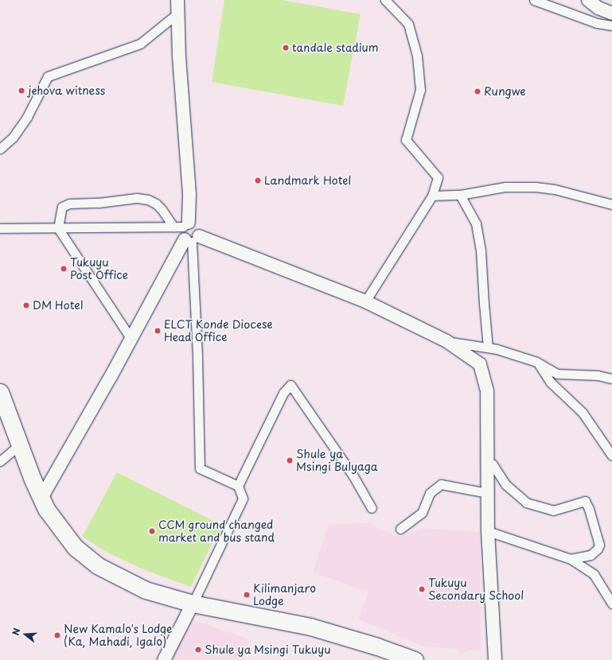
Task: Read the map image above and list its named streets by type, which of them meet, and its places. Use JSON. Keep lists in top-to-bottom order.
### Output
{
  "places": [
    "tandale stadium",
    "jehova witness",
    "Rungwe",
    "Landmark Hotel",
    "Tukuyu Post Office",
    "DM Hotel",
    "ELCT Konde Diocese Head Office",
    "Shule ya Msingi Bulyaga",
    "CCM ground changed market and bus stand",
    "Tukuyu Secondary School",
    "Kilimanjaro Lodge",
    "New Kamalo's Lodge (Ka, Mahadi, Igalo)",
    "Shule ya Msingi Tukuyu"
  ],
  "north": "left"
}
